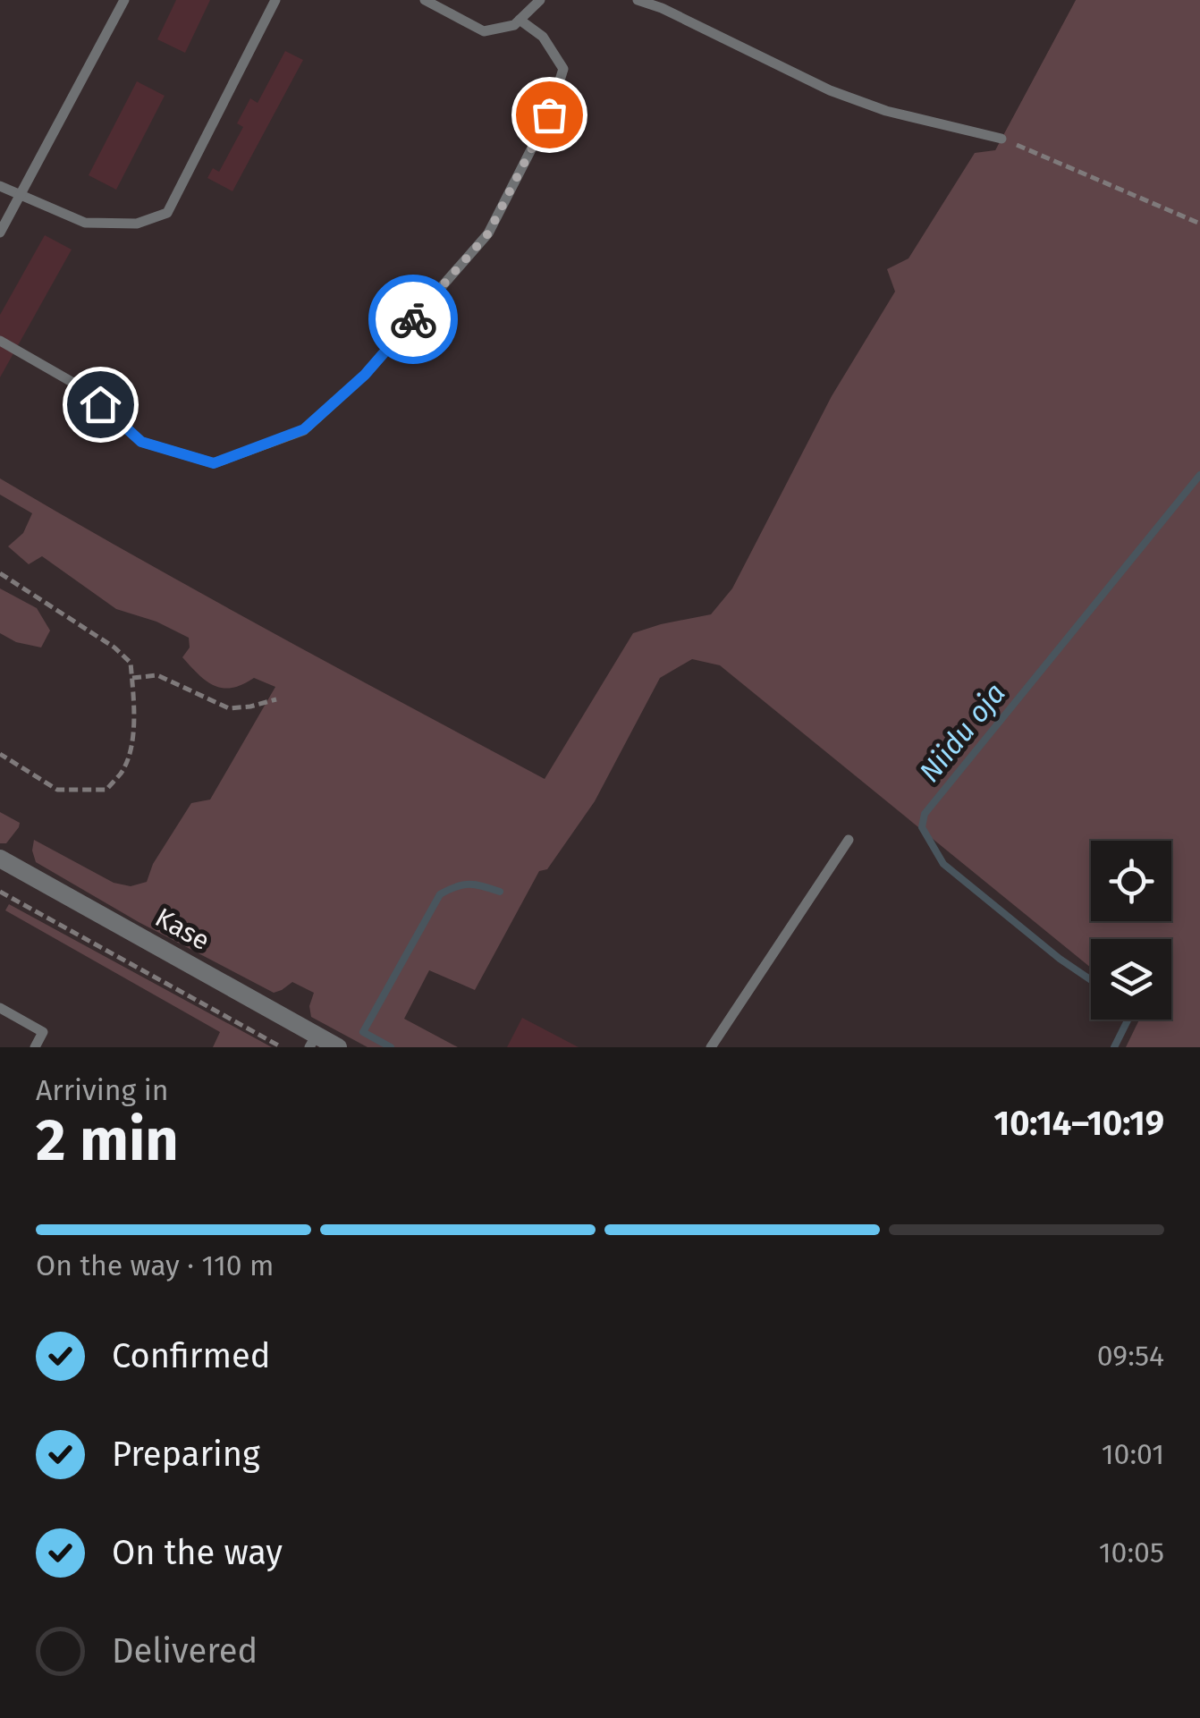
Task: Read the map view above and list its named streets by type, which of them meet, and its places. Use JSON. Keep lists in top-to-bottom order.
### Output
{
  "streets": {
    "street": ["Kase"]
  },
  "water": ["Niidu oja"],
  "page": {
    "heading": ["2 min", "Arriving in", "10:14–10:19"],
    "bar": "On the way · 110 m",
    "list": [
      ["Confirmed", "09:54"],
      ["Preparing", "10:01"],
      ["On the way", "10:05"],
      "Delivered"
    ]
  }
}
